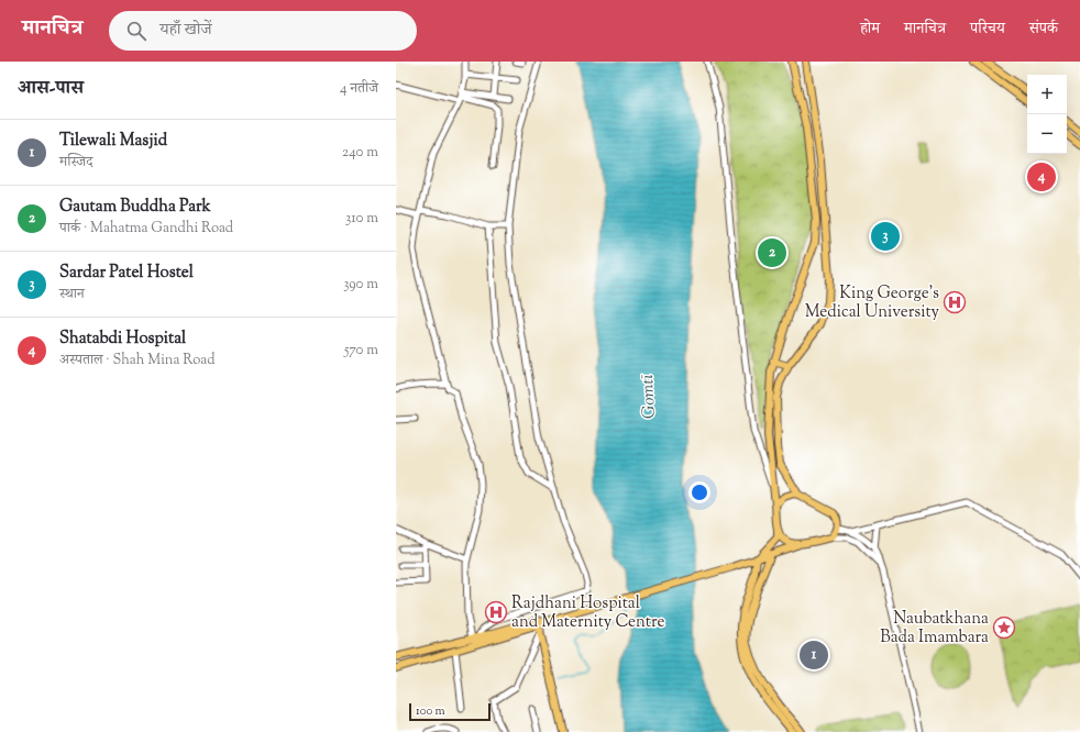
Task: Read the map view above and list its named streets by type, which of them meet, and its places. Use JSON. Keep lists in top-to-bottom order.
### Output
{
  "water": ["Gomtī"],
  "places": {
    "hospital": ["King George's Medical University", "Rajdhani Hospital and Maternity Centre"],
    "place": ["Naubatkhana Bada Imambara"]
  },
  "scale_bar": "100 m",
  "page": {
    "header": "मानचित्र",
    "search": "यहाँ खोजें",
    "nav": [
      "होम",
      "मानचित्र",
      "परिचय",
      "संपर्क"
    ],
    "heading": ["आस-पास", "4 नतीजे"],
    "map_buttons": ["+", "−"],
    "list": [
      {
        "mark": "1",
        "name": "Tilewali Masjid",
        "note": "मस्जिद",
        "value": "240 m"
      },
      {
        "mark": "2",
        "name": "Gautam Buddha Park",
        "note": "पार्क · Mahatma Gandhi Road",
        "value": "310 m"
      },
      {
        "mark": "3",
        "name": "Sardar Patel Hostel",
        "note": "स्थान",
        "value": "390 m"
      },
      {
        "mark": "4",
        "name": "Shatabdi Hospital",
        "note": "अस्पताल · Shah Mina Road",
        "value": "570 m"
      }
    ],
    "pins": [
      "4",
      "3",
      "2",
      "1"
    ],
    "scale": "100 m"
  }
}
